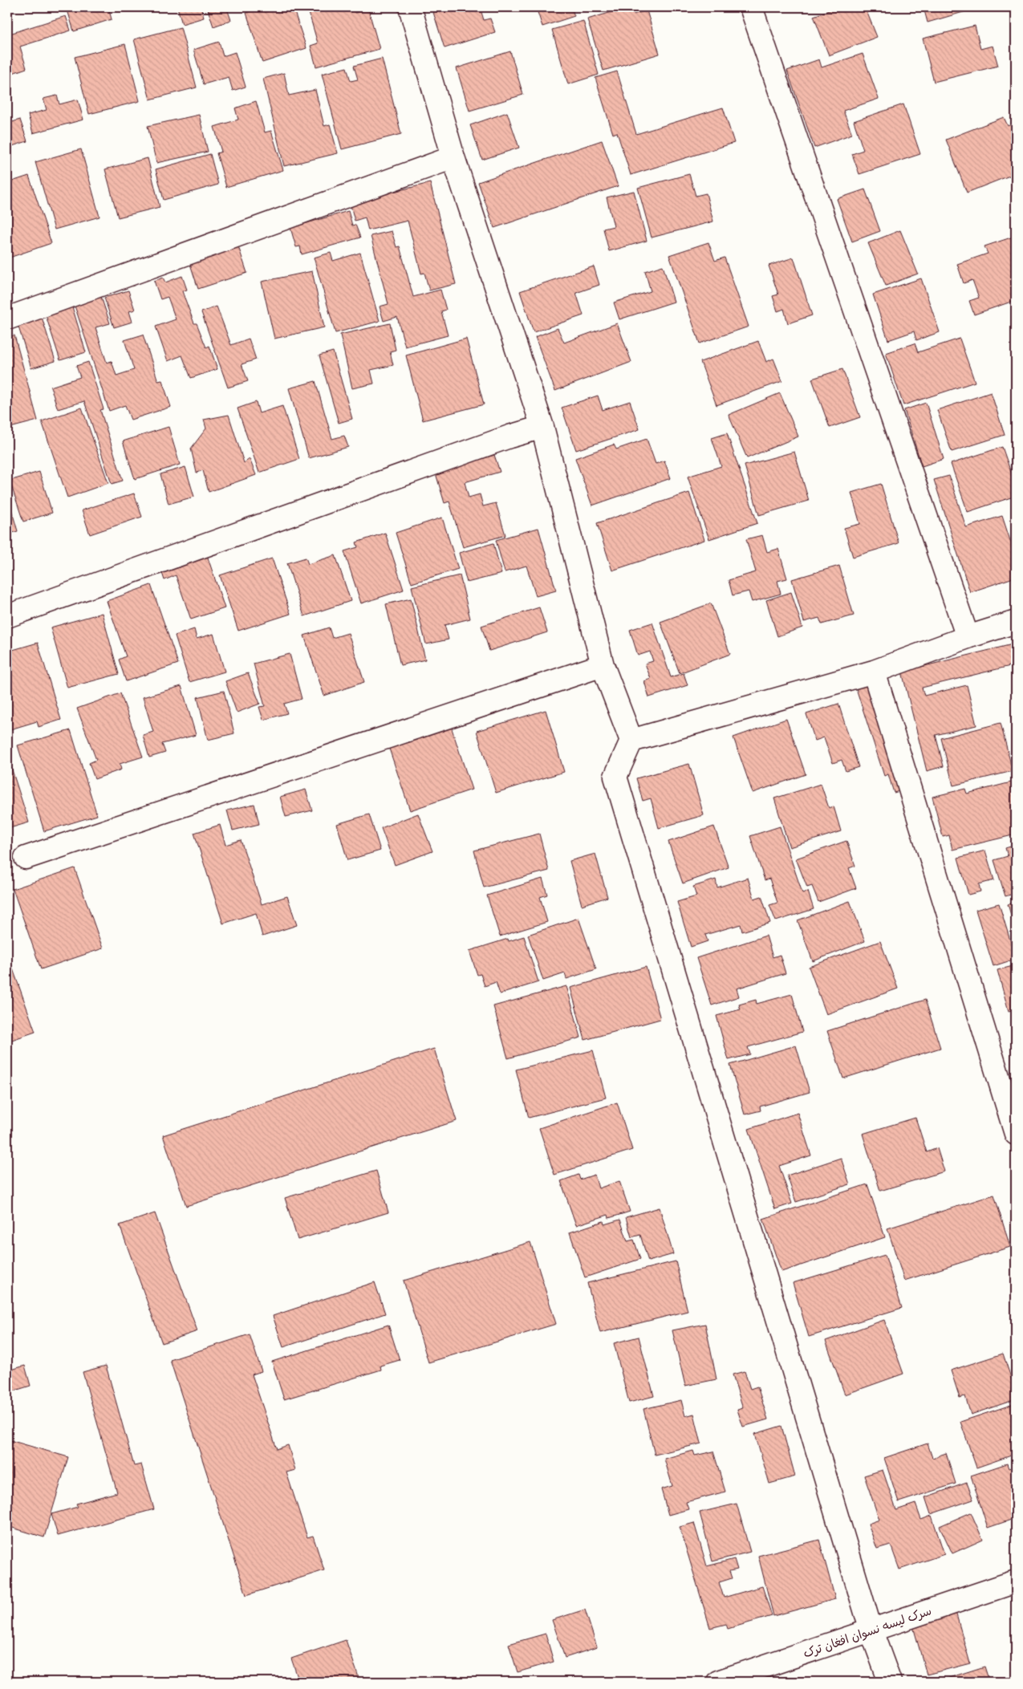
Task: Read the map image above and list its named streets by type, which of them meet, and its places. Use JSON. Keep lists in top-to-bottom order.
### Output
{
  "streets": {
    "street": ["سرک لیسه نسوان افغان‌ ترک"]
  }
}
